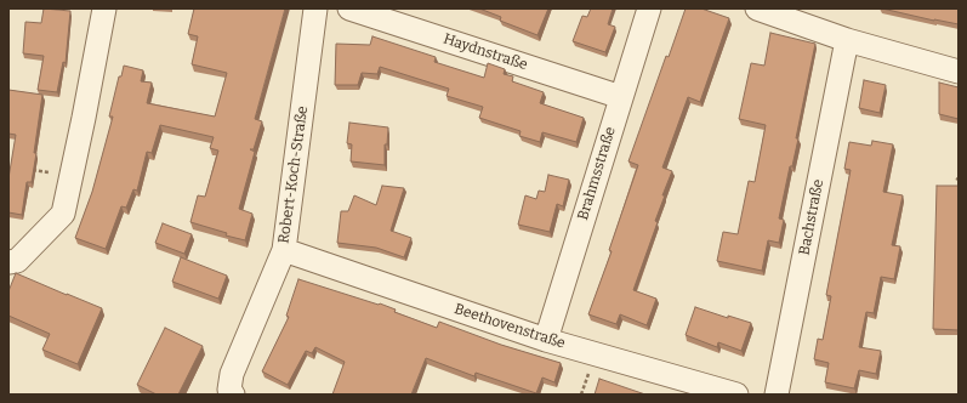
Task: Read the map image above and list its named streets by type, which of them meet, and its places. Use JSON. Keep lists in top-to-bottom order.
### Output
{
  "streets": {
    "street": [
      "Haydnstraße",
      "Brahmsstraße",
      "Robert-Koch-Straße",
      "Bachstraße",
      "Beethovenstraße"
    ]
  },
  "crossings": [
    ["Haydnstraße", "Brahmsstraße"],
    ["Brahmsstraße", "Beethovenstraße"],
    ["Robert-Koch-Straße", "Beethovenstraße"]
  ]
}
